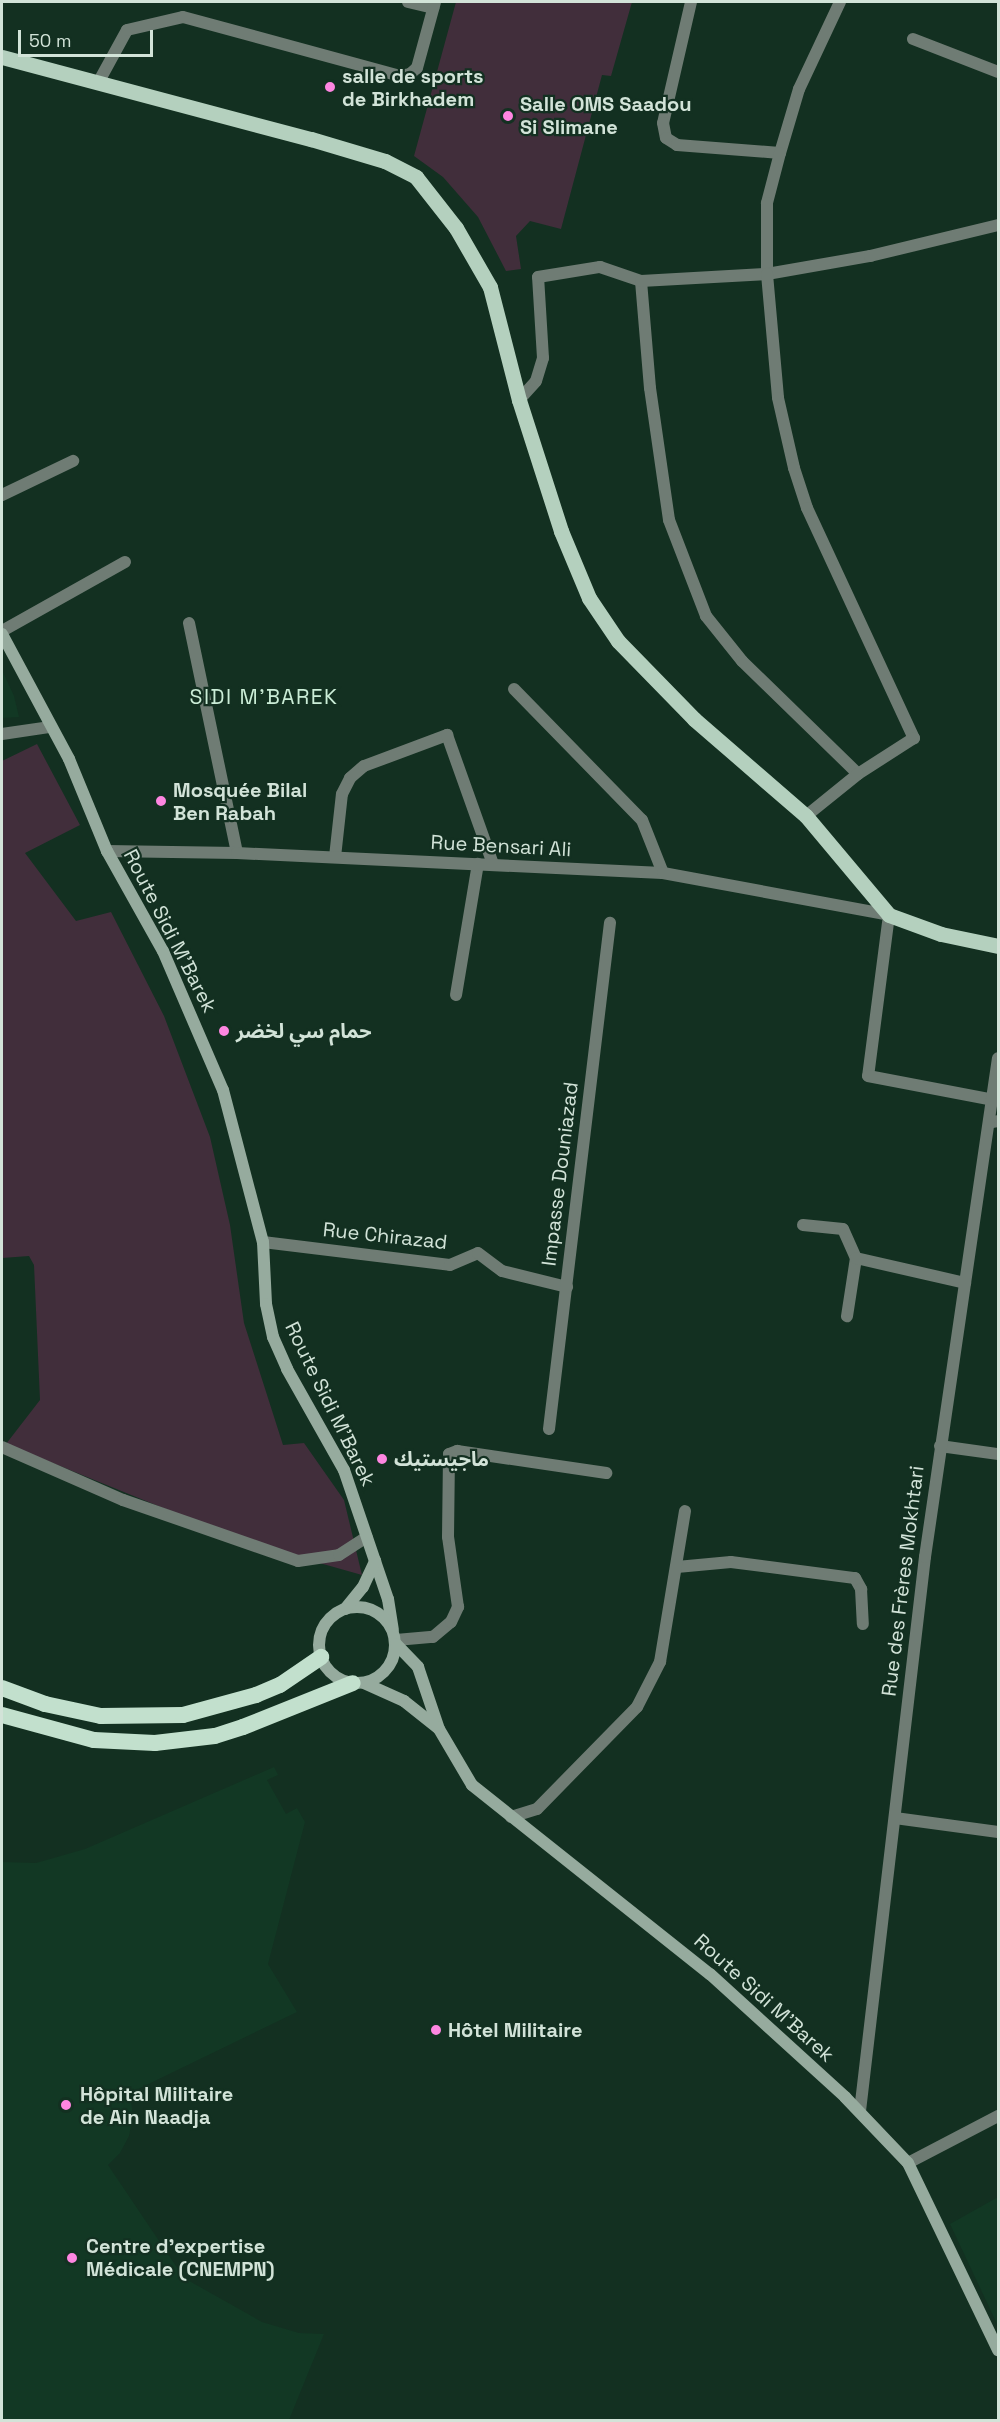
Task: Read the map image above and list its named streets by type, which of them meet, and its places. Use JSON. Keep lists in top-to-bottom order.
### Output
{
  "streets": {
    "main road": ["Route Sidi M'Barek"],
    "street": [
      "Rue Bensari Ali",
      "Impasse Douniazad",
      "Rue Chirazad",
      "Rue des Frères Mokhtari"
    ]
  },
  "crossings": [
    ["Rue Bensari Ali", "Route Sidi M'Barek"],
    ["Route Sidi M'Barek", "Rue Chirazad"],
    ["Route Sidi M'Barek", "Rue des Frères Mokhtari"],
    ["Impasse Douniazad", "Rue Chirazad"]
  ],
  "districts": ["SIDI M'BAREK"],
  "places": [
    "salle de sports de Birkhadem",
    "Salle OMS Saadou Si Slimane",
    "Mosquée Bilal Ben Rabah",
    "حمام سي لخضر",
    "ماجيستيك",
    "Hôtel Militaire",
    "Hôpital Militaire de Ain Naadja",
    "Centre d'expertise Médicale (CNEMPN)"
  ],
  "scale_bar": "50 m"
}
